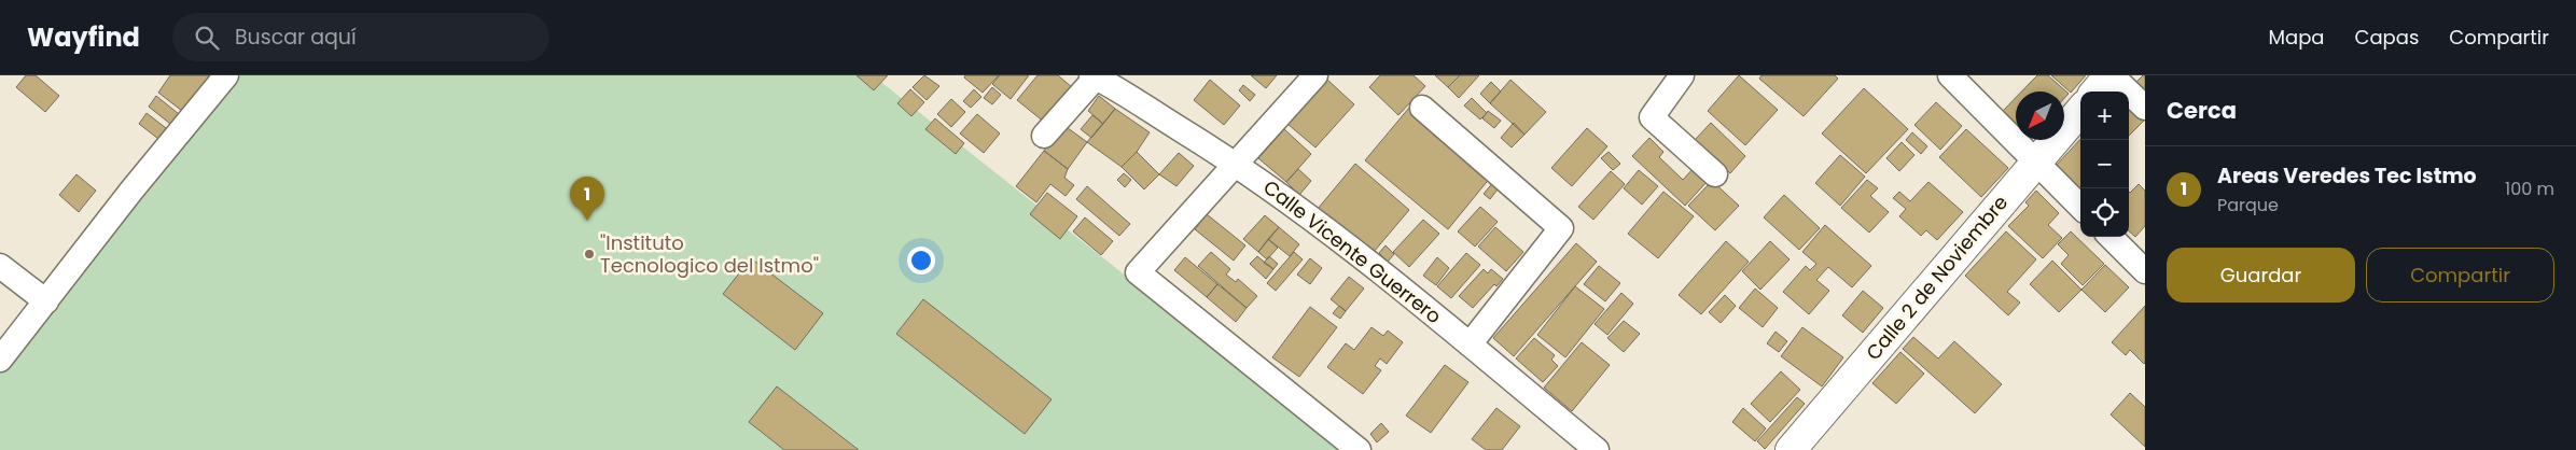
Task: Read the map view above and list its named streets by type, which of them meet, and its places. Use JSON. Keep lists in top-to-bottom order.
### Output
{
  "streets": {
    "street": ["Calle Vicente Guerrero", "Calle 2 de Noviembre"]
  },
  "places": ["\"Instituto Tecnologico del Istmo\""],
  "north": "bottom left",
  "page": {
    "header": "Wayfind",
    "search": "Buscar aquí",
    "nav": ["Mapa", "Capas", "Compartir"],
    "heading": "Cerca",
    "map_buttons": ["+", "−"],
    "list": [
      {
        "mark": "1",
        "name": "Areas Veredes Tec Istmo",
        "note": "Parque",
        "value": "100 m"
      }
    ],
    "pins": "1",
    "buttons": ["Guardar", "Compartir"]
  }
}
